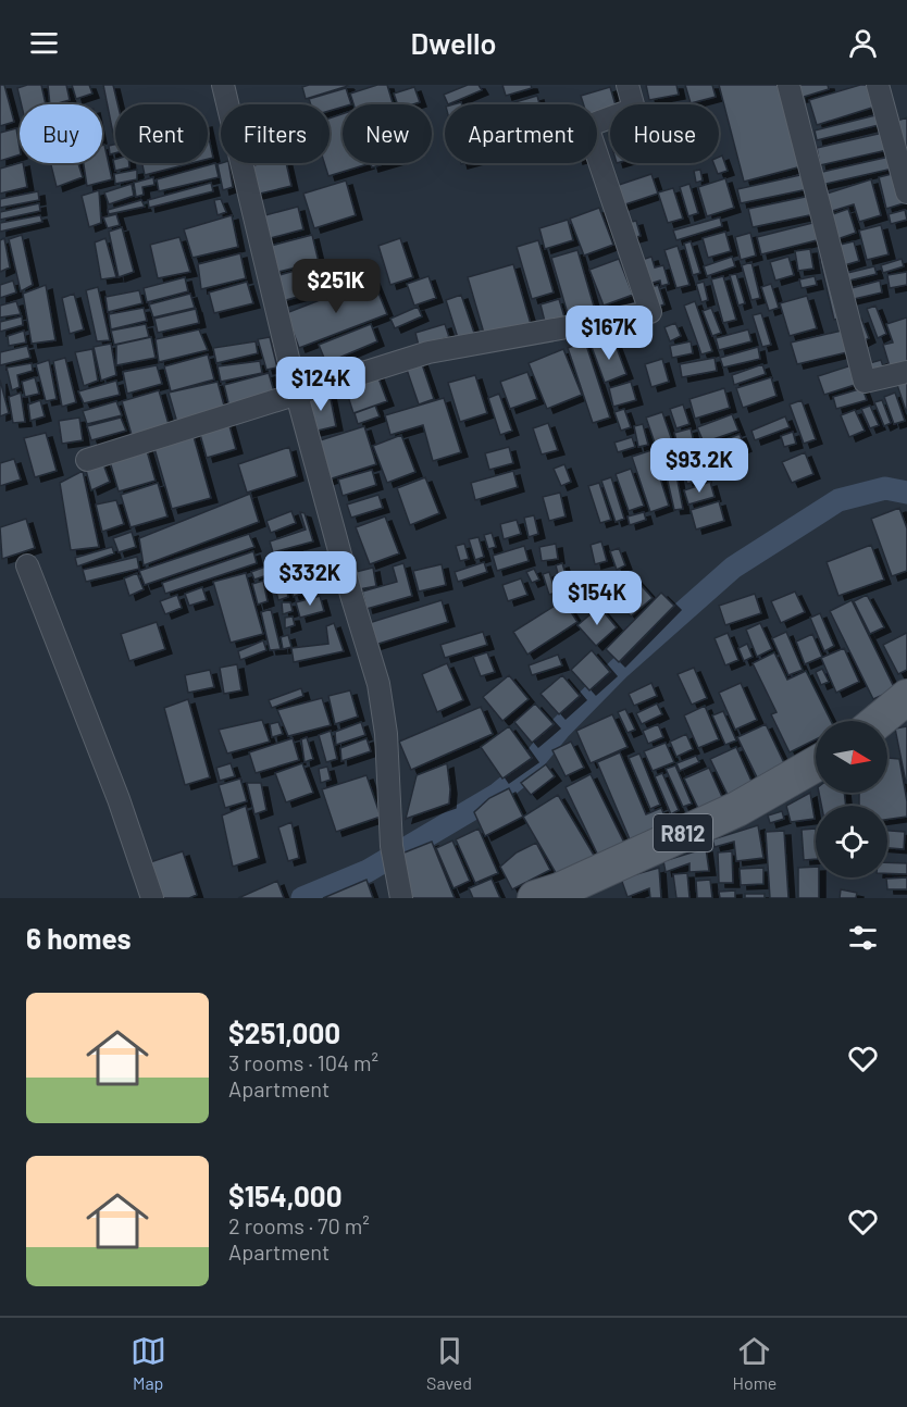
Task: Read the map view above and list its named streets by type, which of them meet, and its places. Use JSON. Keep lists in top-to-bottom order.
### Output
{
  "streets": {
    "main road": ["R812"]
  },
  "north": "right",
  "page": {
    "header": "Dwello",
    "chip": [
      "Buy",
      "Rent",
      "Filters",
      "New",
      "Apartment",
      "House"
    ],
    "price": [
      "$251K",
      "$167K",
      "$124K",
      "$93.2K",
      "$332K",
      "$154K"
    ],
    "heading": "6 homes",
    "list": [
      {
        "name": "$251,000",
        "note": "3 rooms · 104 m² · Apartment"
      },
      {
        "name": "$154,000",
        "note": "2 rooms · 70 m² · Apartment"
      }
    ],
    "tabs": ["Map", "Saved", "Home"]
  }
}
